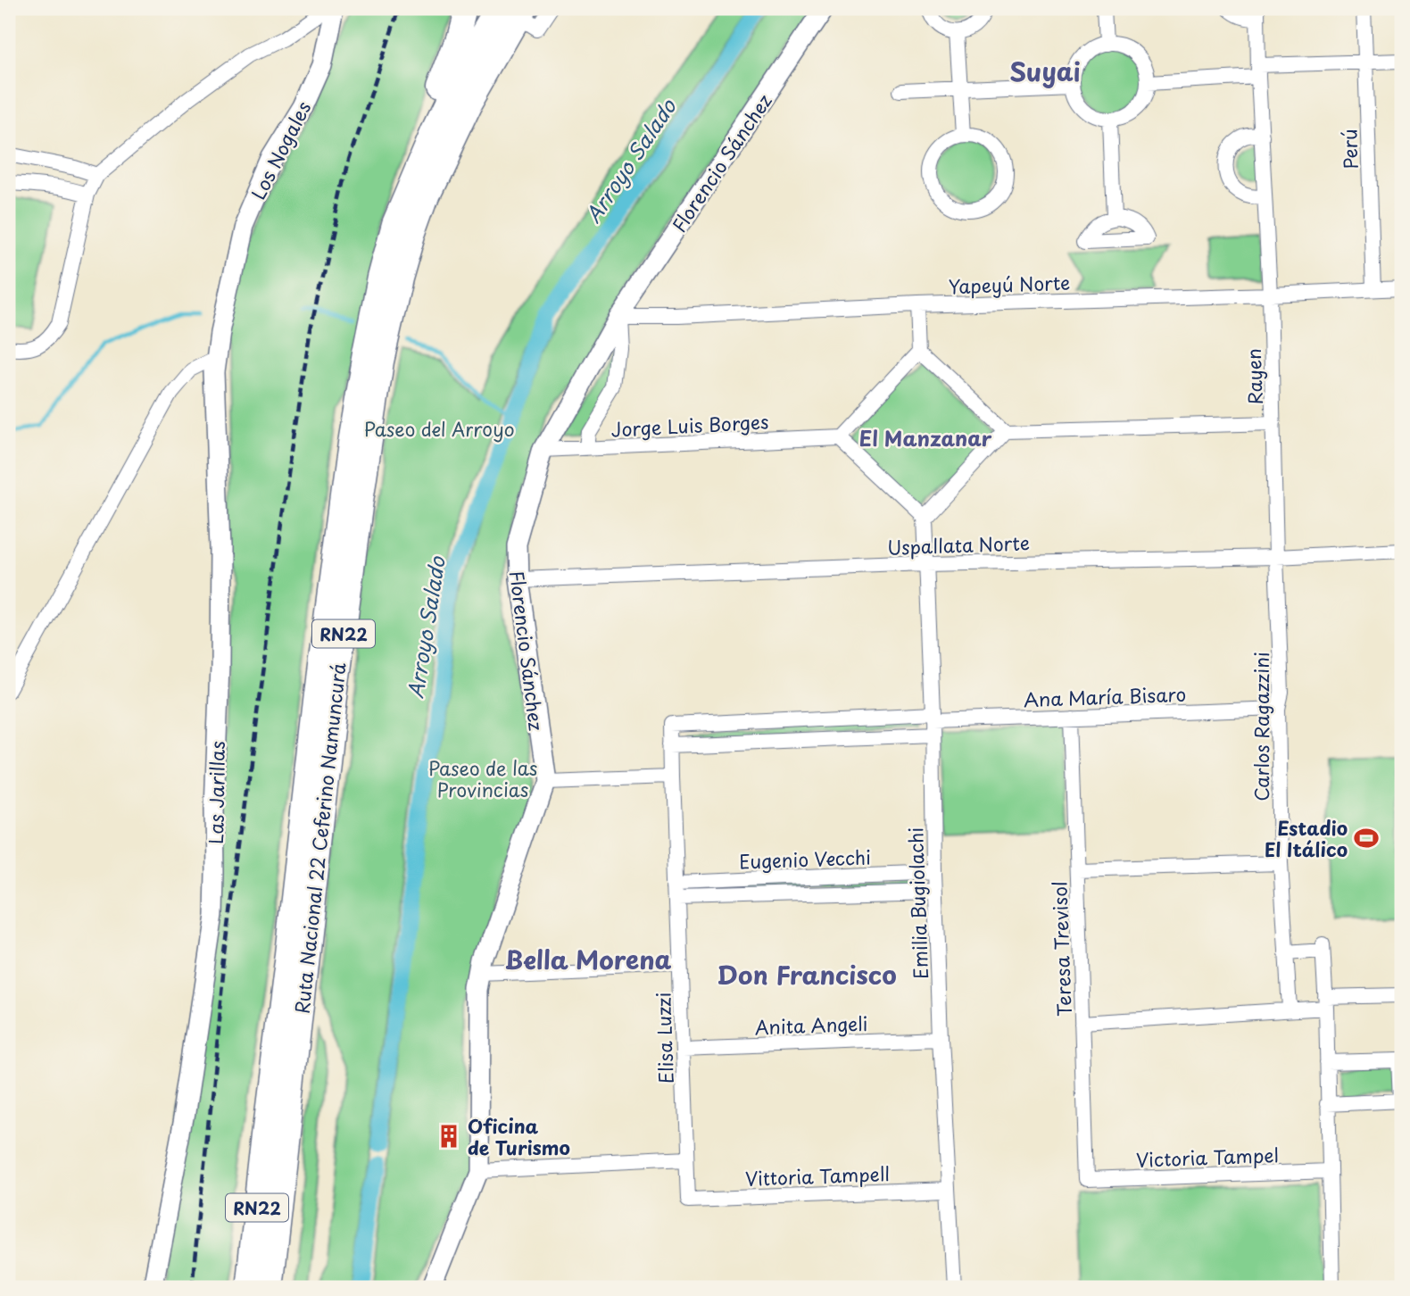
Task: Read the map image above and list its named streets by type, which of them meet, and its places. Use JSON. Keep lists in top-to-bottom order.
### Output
{
  "streets": {
    "highway": ["RN22", "Ruta Nacional 22 Ceferino Namuncurá"],
    "street": [
      "Perú",
      "Los Nogales",
      "Florencio Sánchez",
      "Yapeyú Norte",
      "Rayen",
      "Jorge Luis Borges",
      "Uspallata Norte",
      "Ana María Bisaro",
      "Carlos Ragazzini",
      "Las Jarillas",
      "Eugenio Vecchi",
      "Emilia Bugiolachi",
      "Teresa Trevisol",
      "Anita Angeli",
      "Elisa Luzzi",
      "Victoria Tampel",
      "Vittoria Tampell"
    ]
  },
  "crossings": [
    ["Perú", "Yapeyú Norte"],
    ["Los Nogales", "Las Jarillas"],
    ["Florencio Sánchez", "Yapeyú Norte"],
    ["Florencio Sánchez", "Jorge Luis Borges"],
    ["Florencio Sánchez", "Uspallata Norte"],
    ["Yapeyú Norte", "Rayen"],
    ["Rayen", "Uspallata Norte"],
    ["Rayen", "Carlos Ragazzini"],
    ["Uspallata Norte", "Carlos Ragazzini"],
    ["Uspallata Norte", "Emilia Bugiolachi"],
    ["Ana María Bisaro", "Carlos Ragazzini"],
    ["Ana María Bisaro", "Emilia Bugiolachi"],
    ["Ana María Bisaro", "Teresa Trevisol"],
    ["Ana María Bisaro", "Elisa Luzzi"],
    ["Eugenio Vecchi", "Emilia Bugiolachi"],
    ["Eugenio Vecchi", "Elisa Luzzi"],
    ["Emilia Bugiolachi", "Anita Angeli"],
    ["Emilia Bugiolachi", "Vittoria Tampell"],
    ["Teresa Trevisol", "Victoria Tampel"],
    ["Anita Angeli", "Elisa Luzzi"],
    ["Elisa Luzzi", "Vittoria Tampell"]
  ],
  "districts": [
    "Suyai",
    "El Manzanar",
    "Bella Morena",
    "Don Francisco"
  ],
  "water": ["Arroyo Salado"],
  "parks": ["Paseo del Arroyo", "Paseo de las Provincias"],
  "places": {
    "sports": ["Estadio El Itálico"],
    "building": ["Oficina de Turismo"]
  }
}
